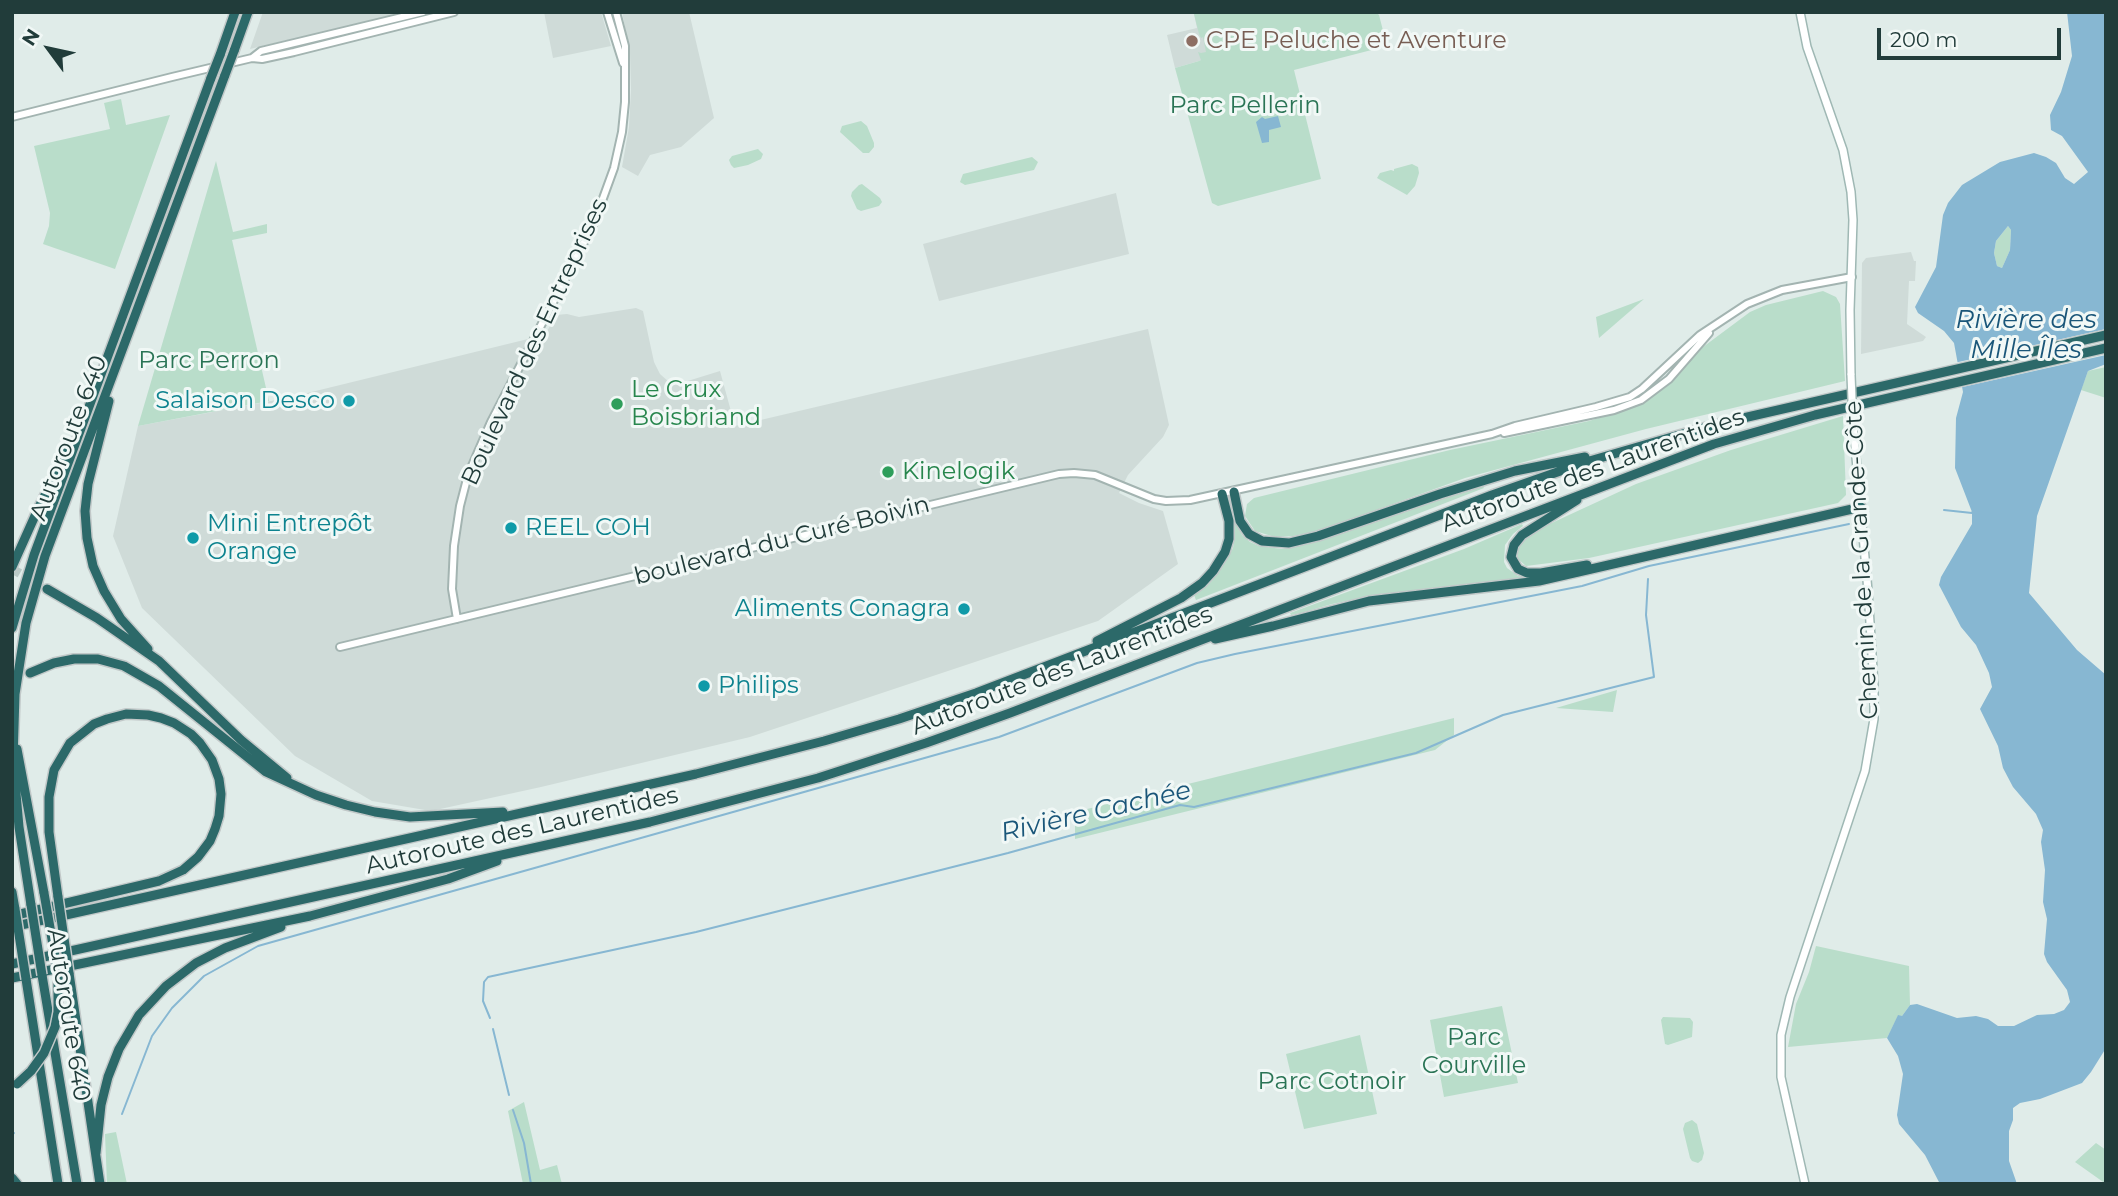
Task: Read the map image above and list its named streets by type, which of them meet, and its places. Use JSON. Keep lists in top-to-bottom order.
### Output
{
  "streets": {
    "highway": ["Autoroute 640", "Autoroute des Laurentides"],
    "main road": ["Chemin de la Grande-Côte"],
    "street": ["Boulevard des Entreprises", "boulevard du Curé Boivin"]
  },
  "crossings": [
    ["Boulevard des Entreprises", "boulevard du Curé Boivin"]
  ],
  "water": ["Rivière des Mille Îles", "Rivière Cachée"],
  "parks": [
    "Parc Pellerin",
    "Parc Perron",
    "Parc Courville",
    "Parc Cotnoir"
  ],
  "places": [
    "CPE Peluche et Aventure",
    "Salaison Desco",
    "Le Crux Boisbriand",
    "Kinelogik",
    "REEL COH",
    "Mini Entrepôt Orange",
    "Aliments Conagra",
    "Philips"
  ],
  "scale_bar": "200 m",
  "north": "top left"
}
